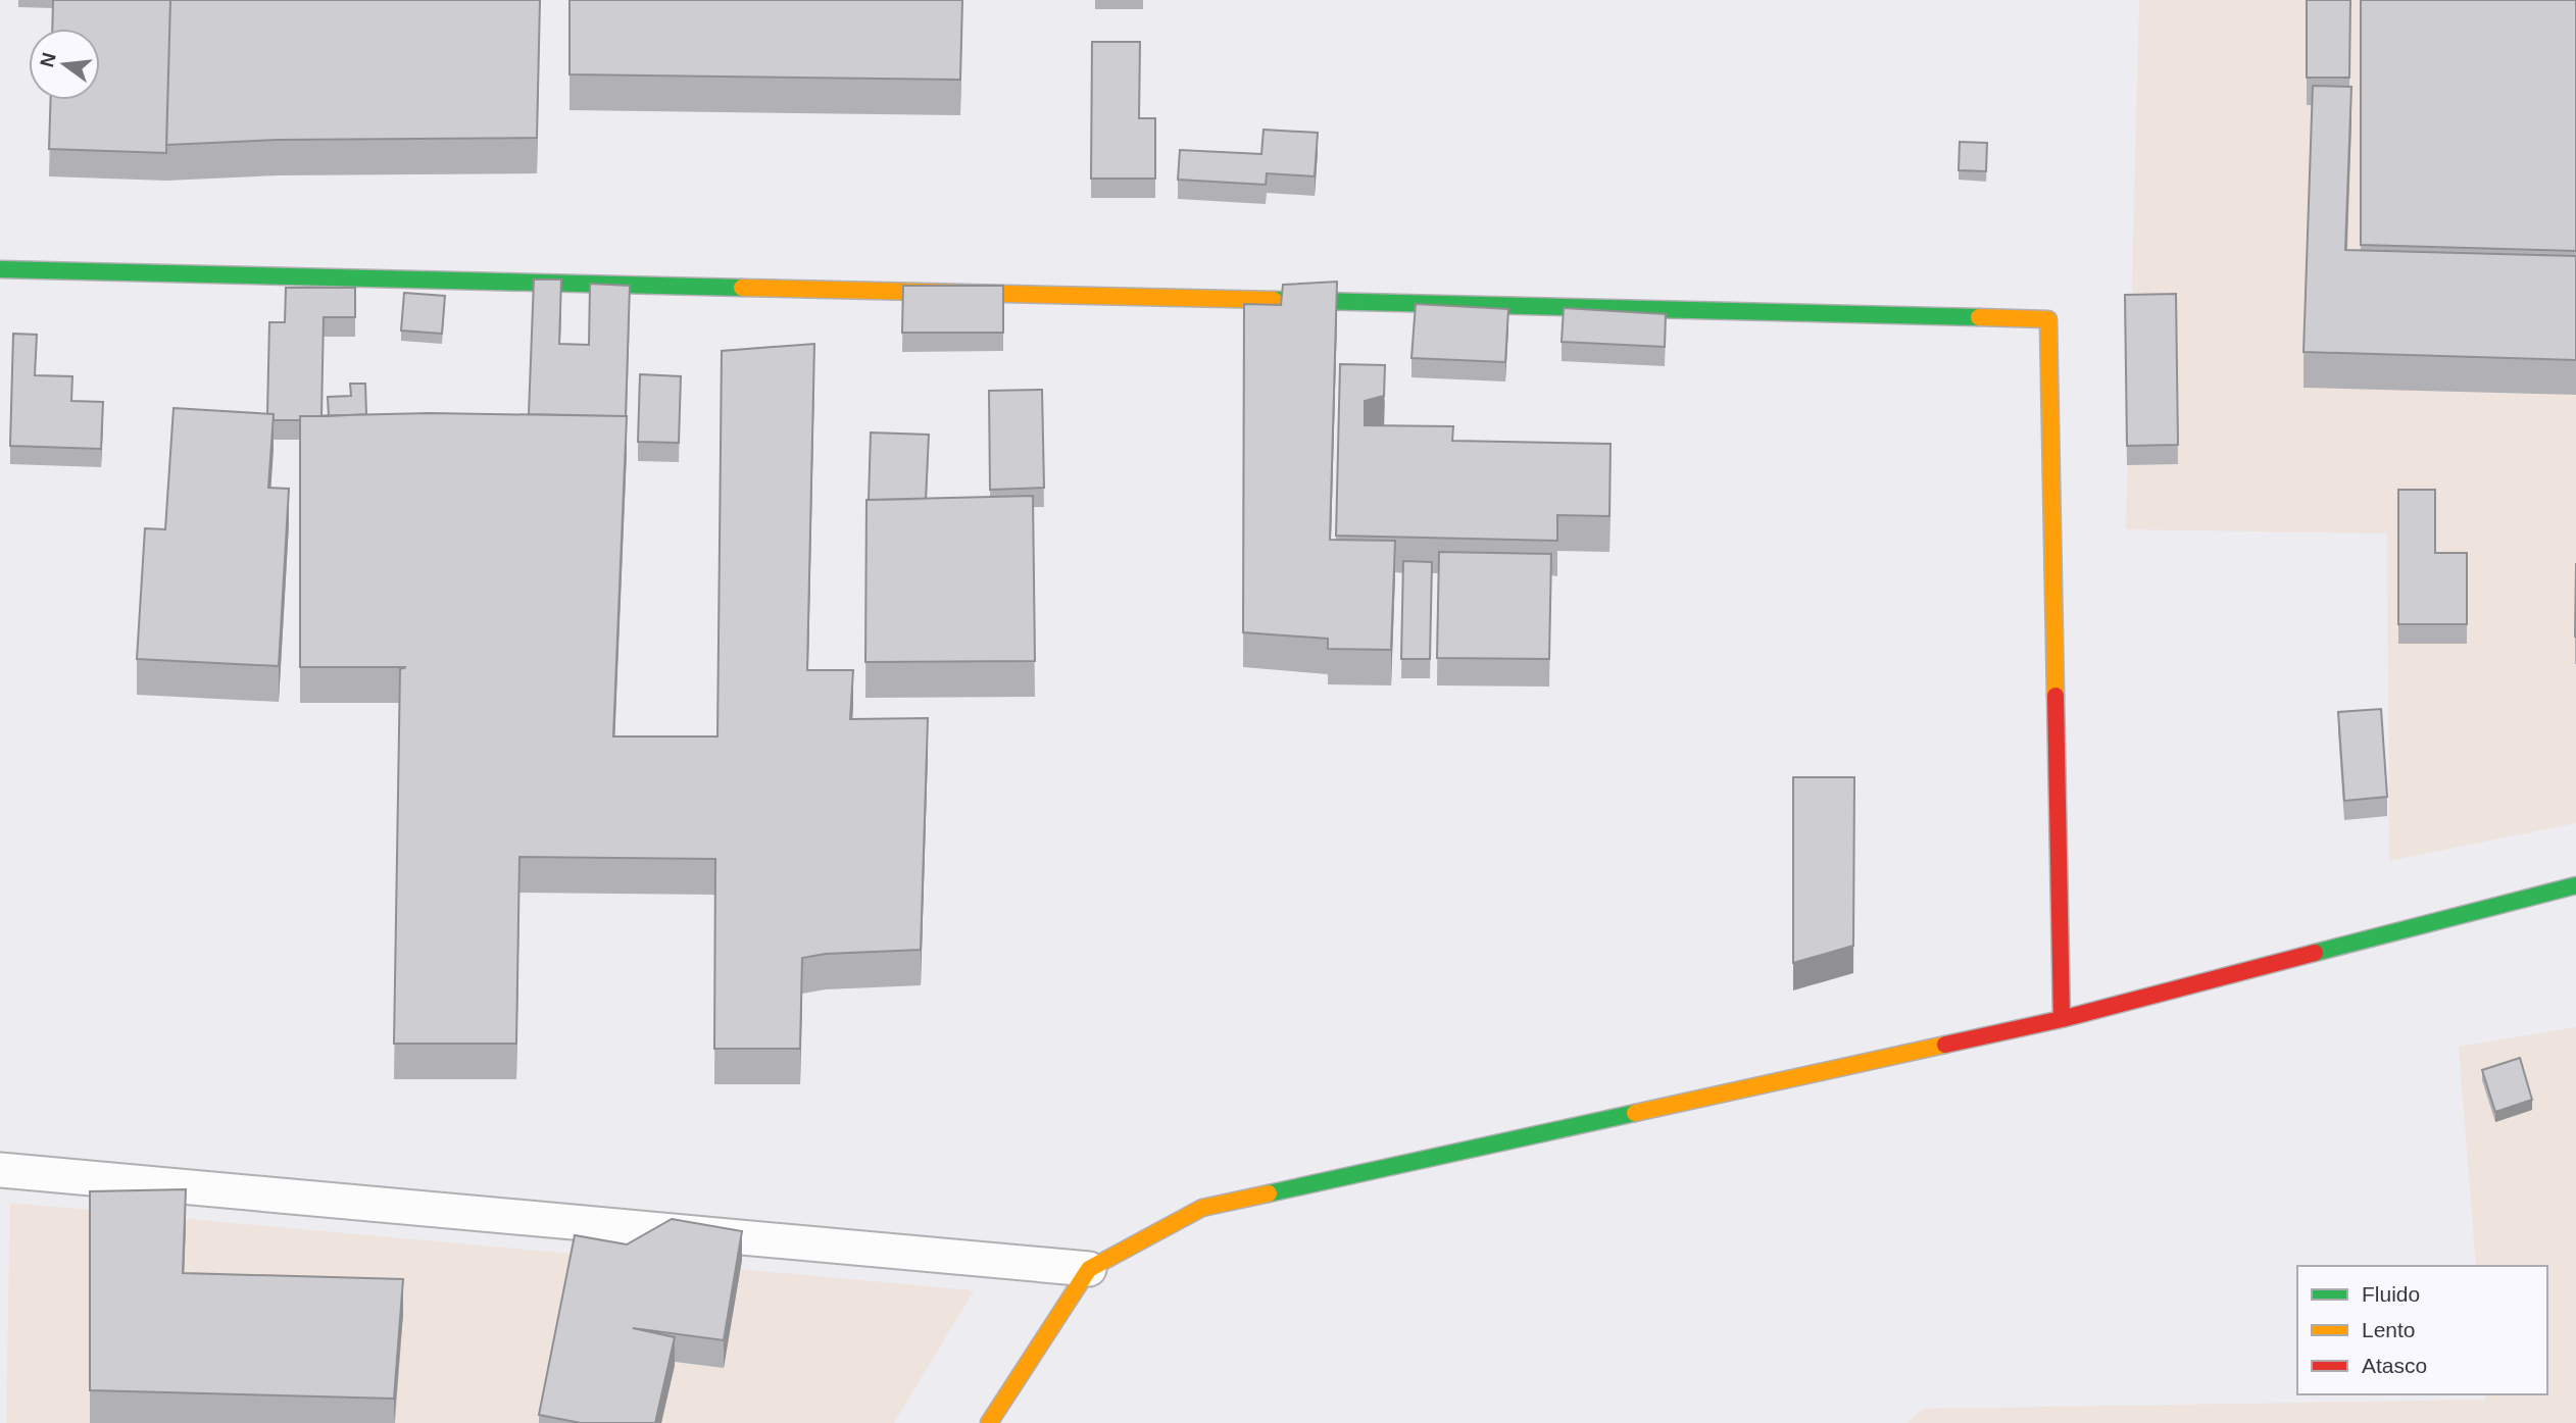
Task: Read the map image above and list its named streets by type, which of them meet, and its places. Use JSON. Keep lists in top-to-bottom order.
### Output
{
  "legend": ["Fluido", "Lento", "Atasco"],
  "north": "left"
}
